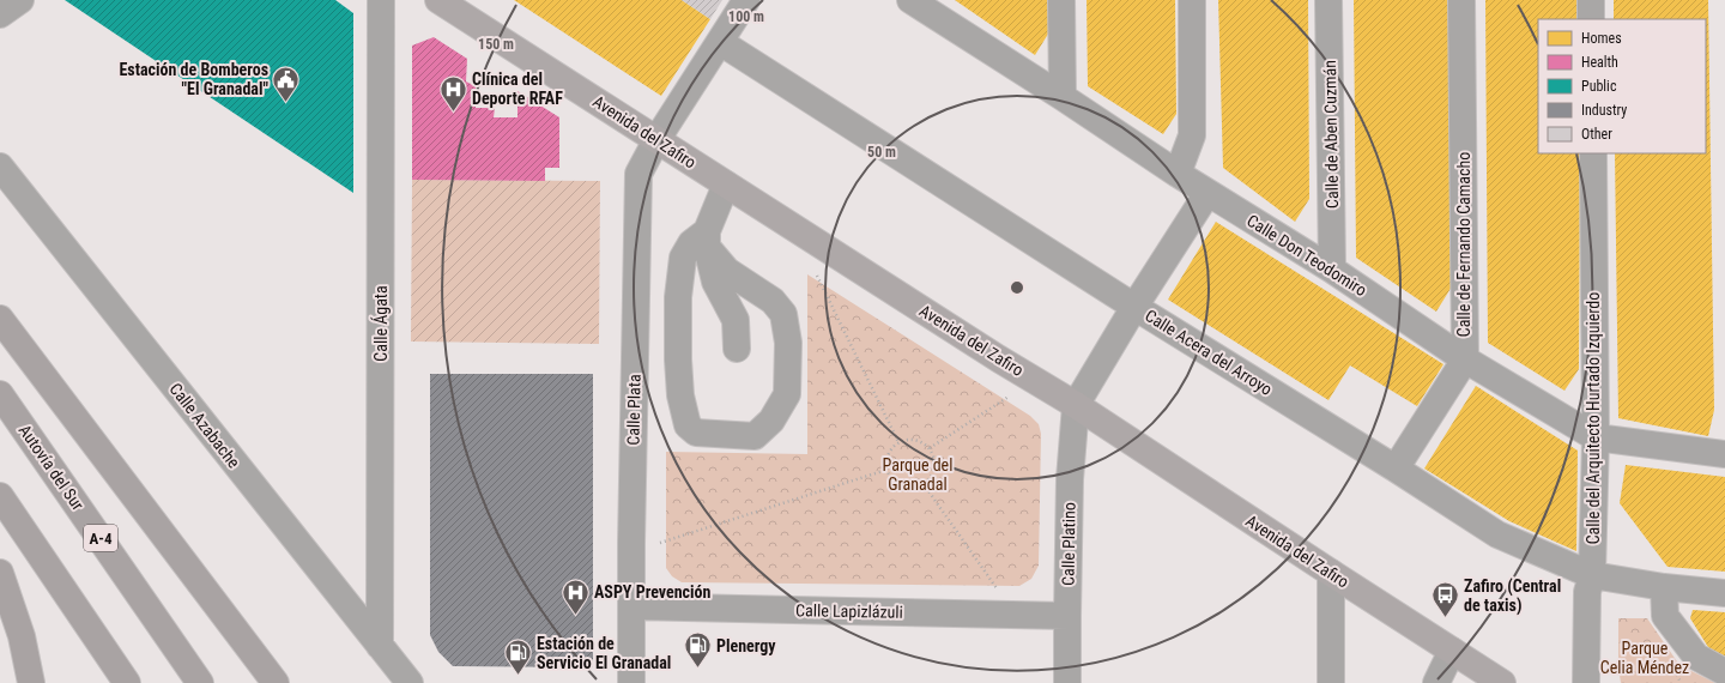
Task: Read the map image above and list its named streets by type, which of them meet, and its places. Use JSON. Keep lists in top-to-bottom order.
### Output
{
  "streets": {
    "highway": ["Autovía del Sur", "A-4"],
    "main road": ["Avenida del Zafiro"],
    "street": [
      "Calle de Aben Cuzmán",
      "Calle de Fernando Camacho",
      "Calle Don Teodomiro",
      "Calle Ágata",
      "Calle Acera del Arroyo",
      "Calle Plata",
      "Calle del Arquitecto Hurtado Izquierdo",
      "Calle Azabache",
      "Calle Platino",
      "Calle Lapizlázuli"
    ]
  },
  "crossings": [
    ["Avenida del Zafiro", "Calle Plata"],
    ["Avenida del Zafiro", "Calle Platino"],
    ["Calle de Aben Cuzmán", "Calle Don Teodomiro"],
    ["Calle de Fernando Camacho", "Calle Don Teodomiro"],
    ["Calle de Fernando Camacho", "Calle Acera del Arroyo"],
    ["Calle Don Teodomiro", "Calle del Arquitecto Hurtado Izquierdo"],
    ["Calle Ágata", "Calle Azabache"],
    ["Calle Acera del Arroyo", "Calle Plata"],
    ["Calle Acera del Arroyo", "Calle del Arquitecto Hurtado Izquierdo"],
    ["Calle Plata", "Calle Lapizlázuli"],
    ["Calle Platino", "Calle Lapizlázuli"]
  ],
  "parks": ["Parque del Granadal", "Parque Celia Méndez"],
  "places": {
    "public building": ["Estación de Bomberos \"El Granadal\""],
    "hospital": ["Clínica del Deporte RFAF", "ASPY Prevención"],
    "bus stop": ["Zafiro (Central de taxis)"],
    "fuel station": ["Plenergy", "Estación de Servicio El Granadal"]
  },
  "legend": [
    "Homes",
    "Health",
    "Public",
    "Industry",
    "Other"
  ],
  "rings": ["100 m", "150 m", "50 m"]
}
